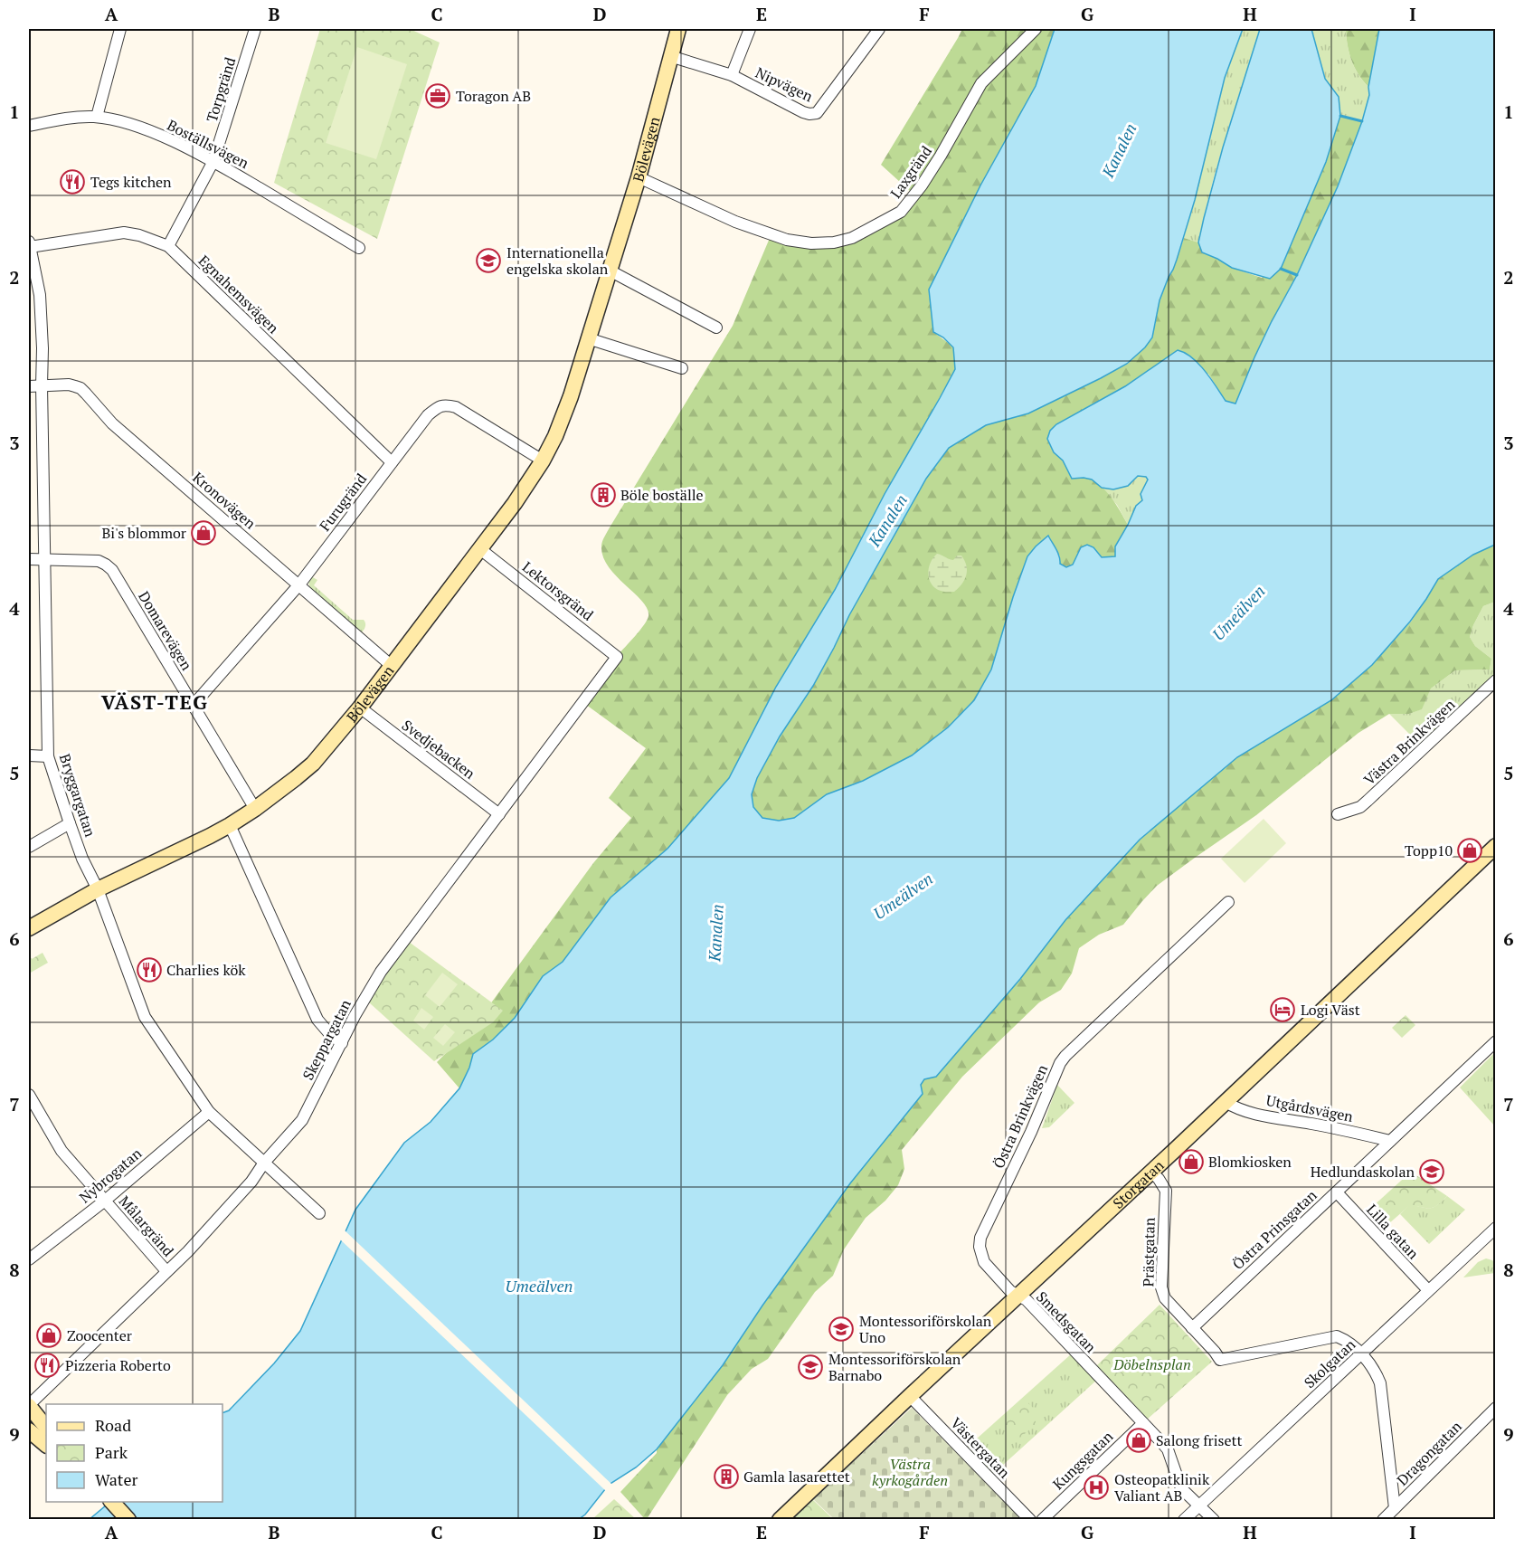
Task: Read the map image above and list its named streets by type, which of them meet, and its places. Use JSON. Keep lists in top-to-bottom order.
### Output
{
  "streets": {
    "street": [
      "Nipvägen",
      "Torpgränd",
      "Boställsvägen",
      "Bölevägen",
      "Laxgränd",
      "Egnahemsvägen",
      "Kronovägen",
      "Furugränd",
      "Lektorsgränd",
      "Domarevägen",
      "Västra Brinkvägen",
      "Svedjebacken",
      "Bryggargatan",
      "Skeppargatan",
      "Utgårdsvägen",
      "Östra Brinkvägen",
      "Nybrogatan",
      "Storgatan",
      "Målargränd",
      "Östra Prinsgatan",
      "Lilla gatan",
      "Prästgatan",
      "Smedsgatan",
      "Skolgatan",
      "Västergatan",
      "Dragongatan",
      "Kungsgatan"
    ]
  },
  "crossings": [
    ["Nipvägen", "Bölevägen"],
    ["Torpgränd", "Boställsvägen"],
    ["Torpgränd", "Egnahemsvägen"],
    ["Bölevägen", "Laxgränd"],
    ["Bölevägen", "Kronovägen"],
    ["Bölevägen", "Furugränd"],
    ["Bölevägen", "Lektorsgränd"],
    ["Bölevägen", "Domarevägen"],
    ["Bölevägen", "Svedjebacken"],
    ["Bölevägen", "Bryggargatan"],
    ["Egnahemsvägen", "Furugränd"],
    ["Egnahemsvägen", "Bryggargatan"],
    ["Kronovägen", "Furugränd"],
    ["Kronovägen", "Bryggargatan"],
    ["Furugränd", "Domarevägen"],
    ["Lektorsgränd", "Skeppargatan"],
    ["Domarevägen", "Bryggargatan"],
    ["Svedjebacken", "Skeppargatan"],
    ["Bryggargatan", "Skeppargatan"],
    ["Bryggargatan", "Nybrogatan"],
    ["Skeppargatan", "Målargränd"],
    ["Utgårdsvägen", "Storgatan"],
    ["Utgårdsvägen", "Östra Prinsgatan"],
    ["Östra Brinkvägen", "Storgatan"],
    ["Östra Brinkvägen", "Smedsgatan"],
    ["Nybrogatan", "Målargränd"],
    ["Storgatan", "Prästgatan"],
    ["Storgatan", "Smedsgatan"],
    ["Storgatan", "Västergatan"],
    ["Östra Prinsgatan", "Lilla gatan"],
    ["Östra Prinsgatan", "Prästgatan"],
    ["Lilla gatan", "Skolgatan"],
    ["Prästgatan", "Skolgatan"],
    ["Smedsgatan", "Skolgatan"],
    ["Smedsgatan", "Kungsgatan"]
  ],
  "districts": ["VÄST-TEG"],
  "water": ["Kanalen", "Umeälven"],
  "parks": ["Döbelnsplan", "Västra kyrkogården"],
  "places": {
    "office": ["Toragon AB"],
    "restaurant": ["Tegs kitchen", "Charlies kök", "Pizzeria Roberto"],
    "school or university": [
      "Internationella engelska skolan",
      "Hedlundaskolan",
      "Montessoriförskolan Uno",
      "Montessoriförskolan Barnabo"
    ],
    "building": ["Böle boställe", "Gamla lasarettet"],
    "shop": [
      "Bi's blommor",
      "Topp10",
      "Blomkiosken",
      "Zoocenter",
      "Salong frisett"
    ],
    "hotel": ["Logi Väst"],
    "hospital": ["Osteopatklinik Valiant AB"]
  },
  "legend": ["Road", "Park", "Water"],
  "grid": {
    "columns": [
      "A",
      "B",
      "C",
      "D",
      "E",
      "F",
      "G",
      "H",
      "I"
    ],
    "rows": [
      "1",
      "2",
      "3",
      "4",
      "5",
      "6",
      "7",
      "8",
      "9"
    ]
  }
}
